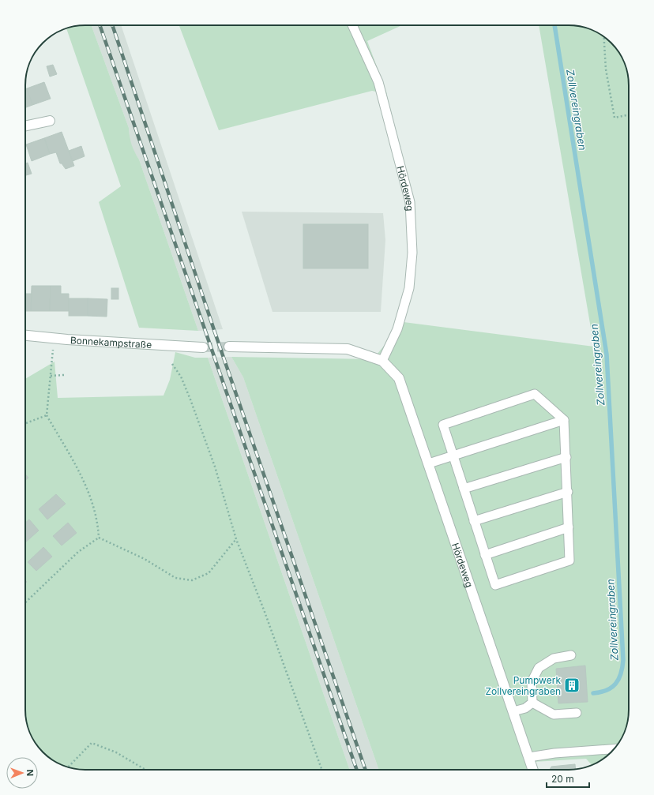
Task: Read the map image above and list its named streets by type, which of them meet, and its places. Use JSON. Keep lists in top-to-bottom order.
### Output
{
  "streets": {
    "street": ["Hördeweg", "Bonnekampstraße"]
  },
  "water": ["Zollvereingraben"],
  "places": {
    "building": ["Pumpwerk Zollvereingraben"]
  },
  "scale_bar": "20 m",
  "north": "right"
}
